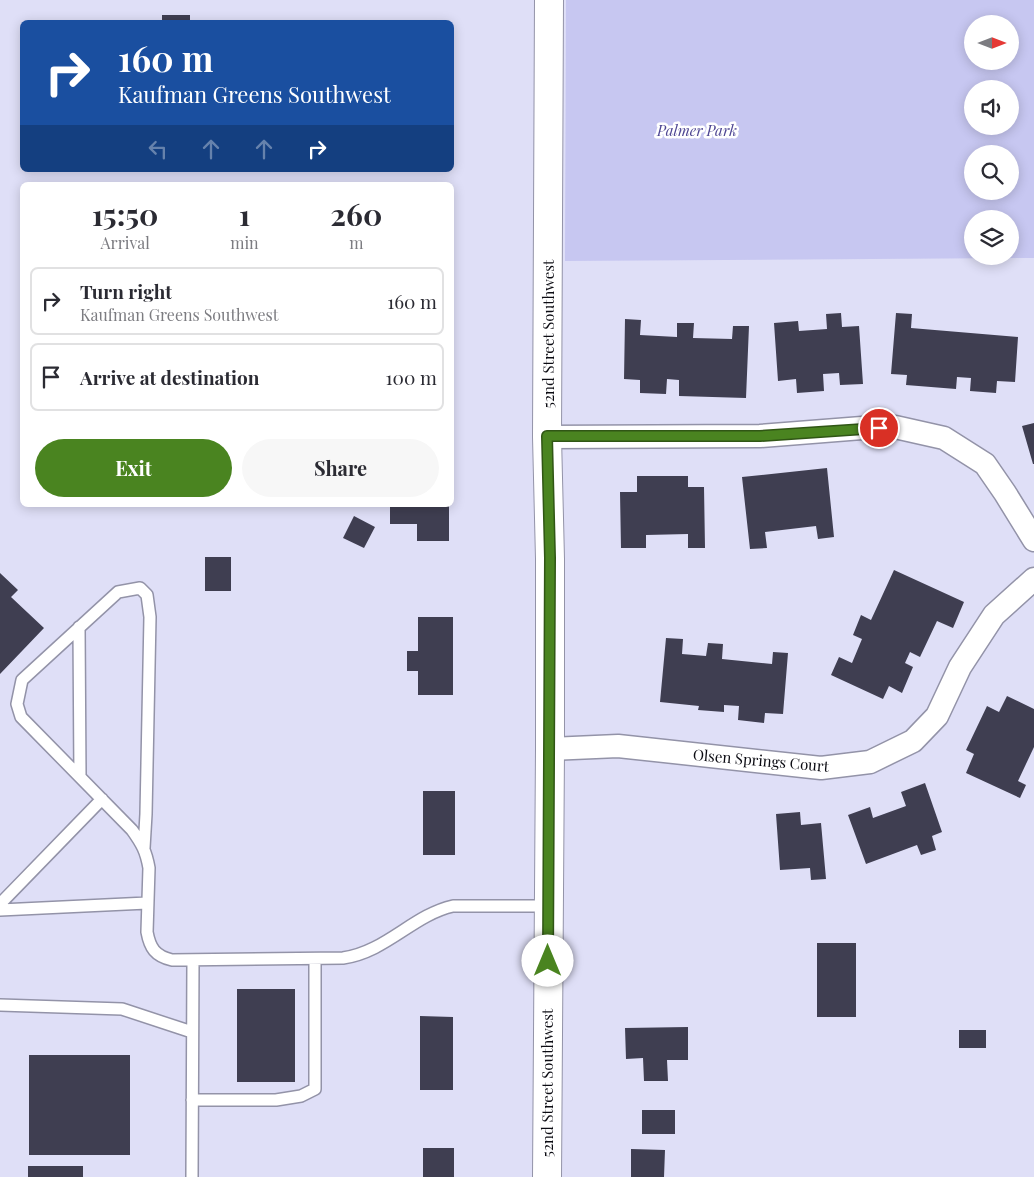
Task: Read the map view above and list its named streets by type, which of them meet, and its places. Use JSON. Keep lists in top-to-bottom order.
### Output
{
  "streets": {
    "street": ["52nd Street Southwest", "Olsen Springs Court"]
  },
  "crossings": [
    ["52nd Street Southwest", "Olsen Springs Court"]
  ],
  "parks": ["Palmer Park"],
  "north": "right",
  "page": {
    "turn": ["160 m", "Kaufman Greens Southwest"],
    "eta": [
      "15:50",
      "Arrival",
      "1",
      "min",
      "260",
      "m"
    ],
    "list": [
      {
        "name": "Turn right",
        "note": "Kaufman Greens Southwest",
        "value": "160 m"
      },
      {
        "name": "Arrive at destination",
        "value": "100 m"
      }
    ],
    "buttons": ["Exit", "Share"]
  }
}
